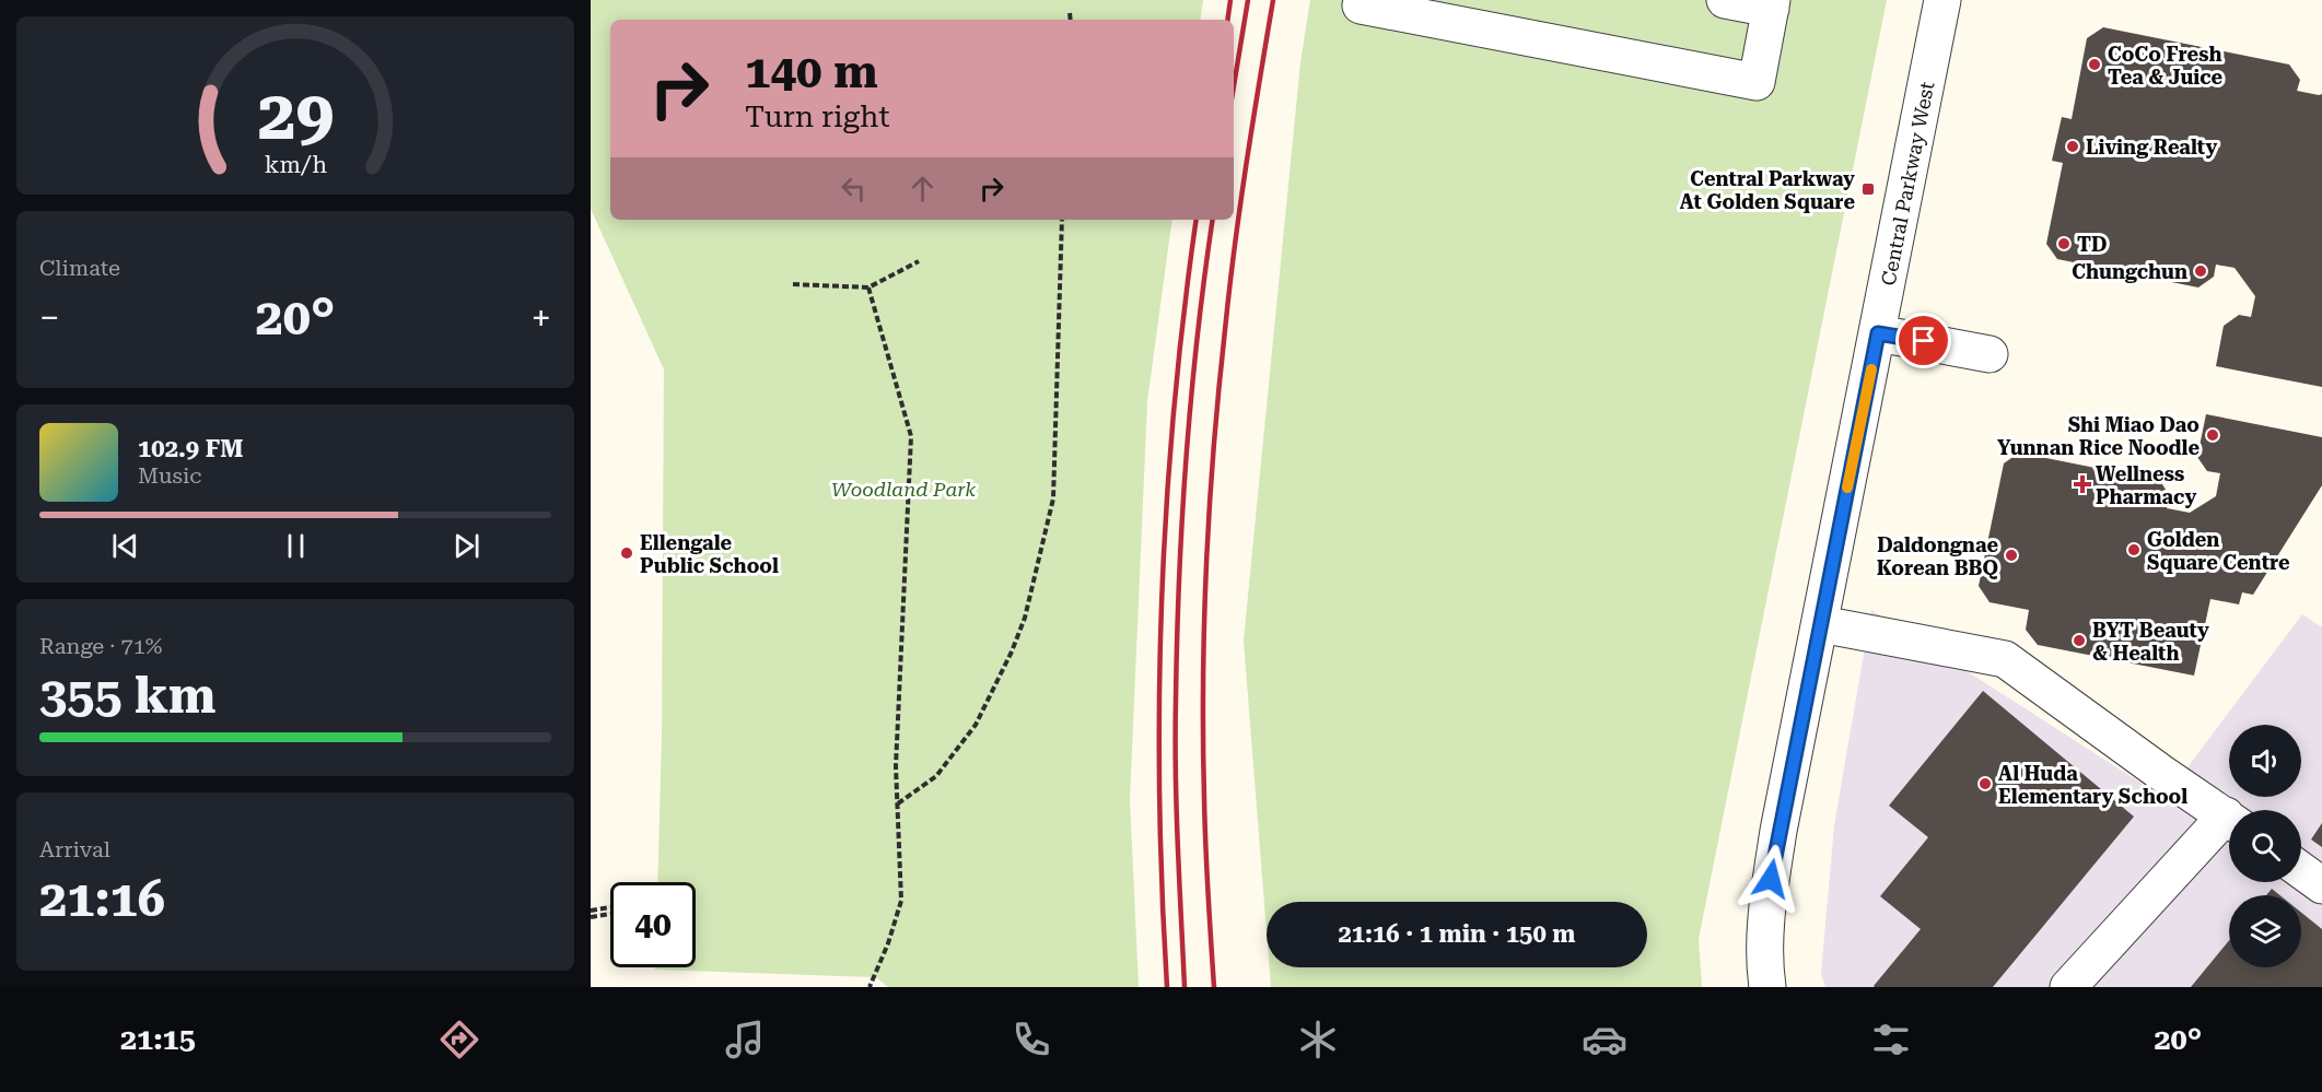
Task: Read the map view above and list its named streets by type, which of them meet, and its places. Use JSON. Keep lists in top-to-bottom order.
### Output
{
  "streets": {
    "street": ["Central Parkway West"]
  },
  "parks": ["Woodland Park"],
  "places": {
    "other": [
      "CoCo Fresh Tea & Juice",
      "Living Realty",
      "TD",
      "Chungchun",
      "Shi Miao Dao Yunnan Rice Noodle",
      "Golden Square Centre",
      "Ellengale Public School",
      "Daldongnae Korean BBQ",
      "BYT Beauty & Health",
      "Al Huda Elementary School"
    ],
    "transit": ["Central Parkway At Golden Square"],
    "health": ["Wellness Pharmacy"]
  },
  "page": {
    "turn": ["140 m", "Turn right"],
    "tile": [
      "Climate",
      ["Range · 71%", "355 km"],
      ["Arrival", "21:16"]
    ],
    "heat": ["−", "20°", "+"],
    "song": ["102.9 FM", "Music"],
    "limit": "40",
    "trip": "21:16 · 1 min · 150 m",
    "tabs": ["21:15", "20°"],
    "gauge": ["29", "km/h"]
  }
}
